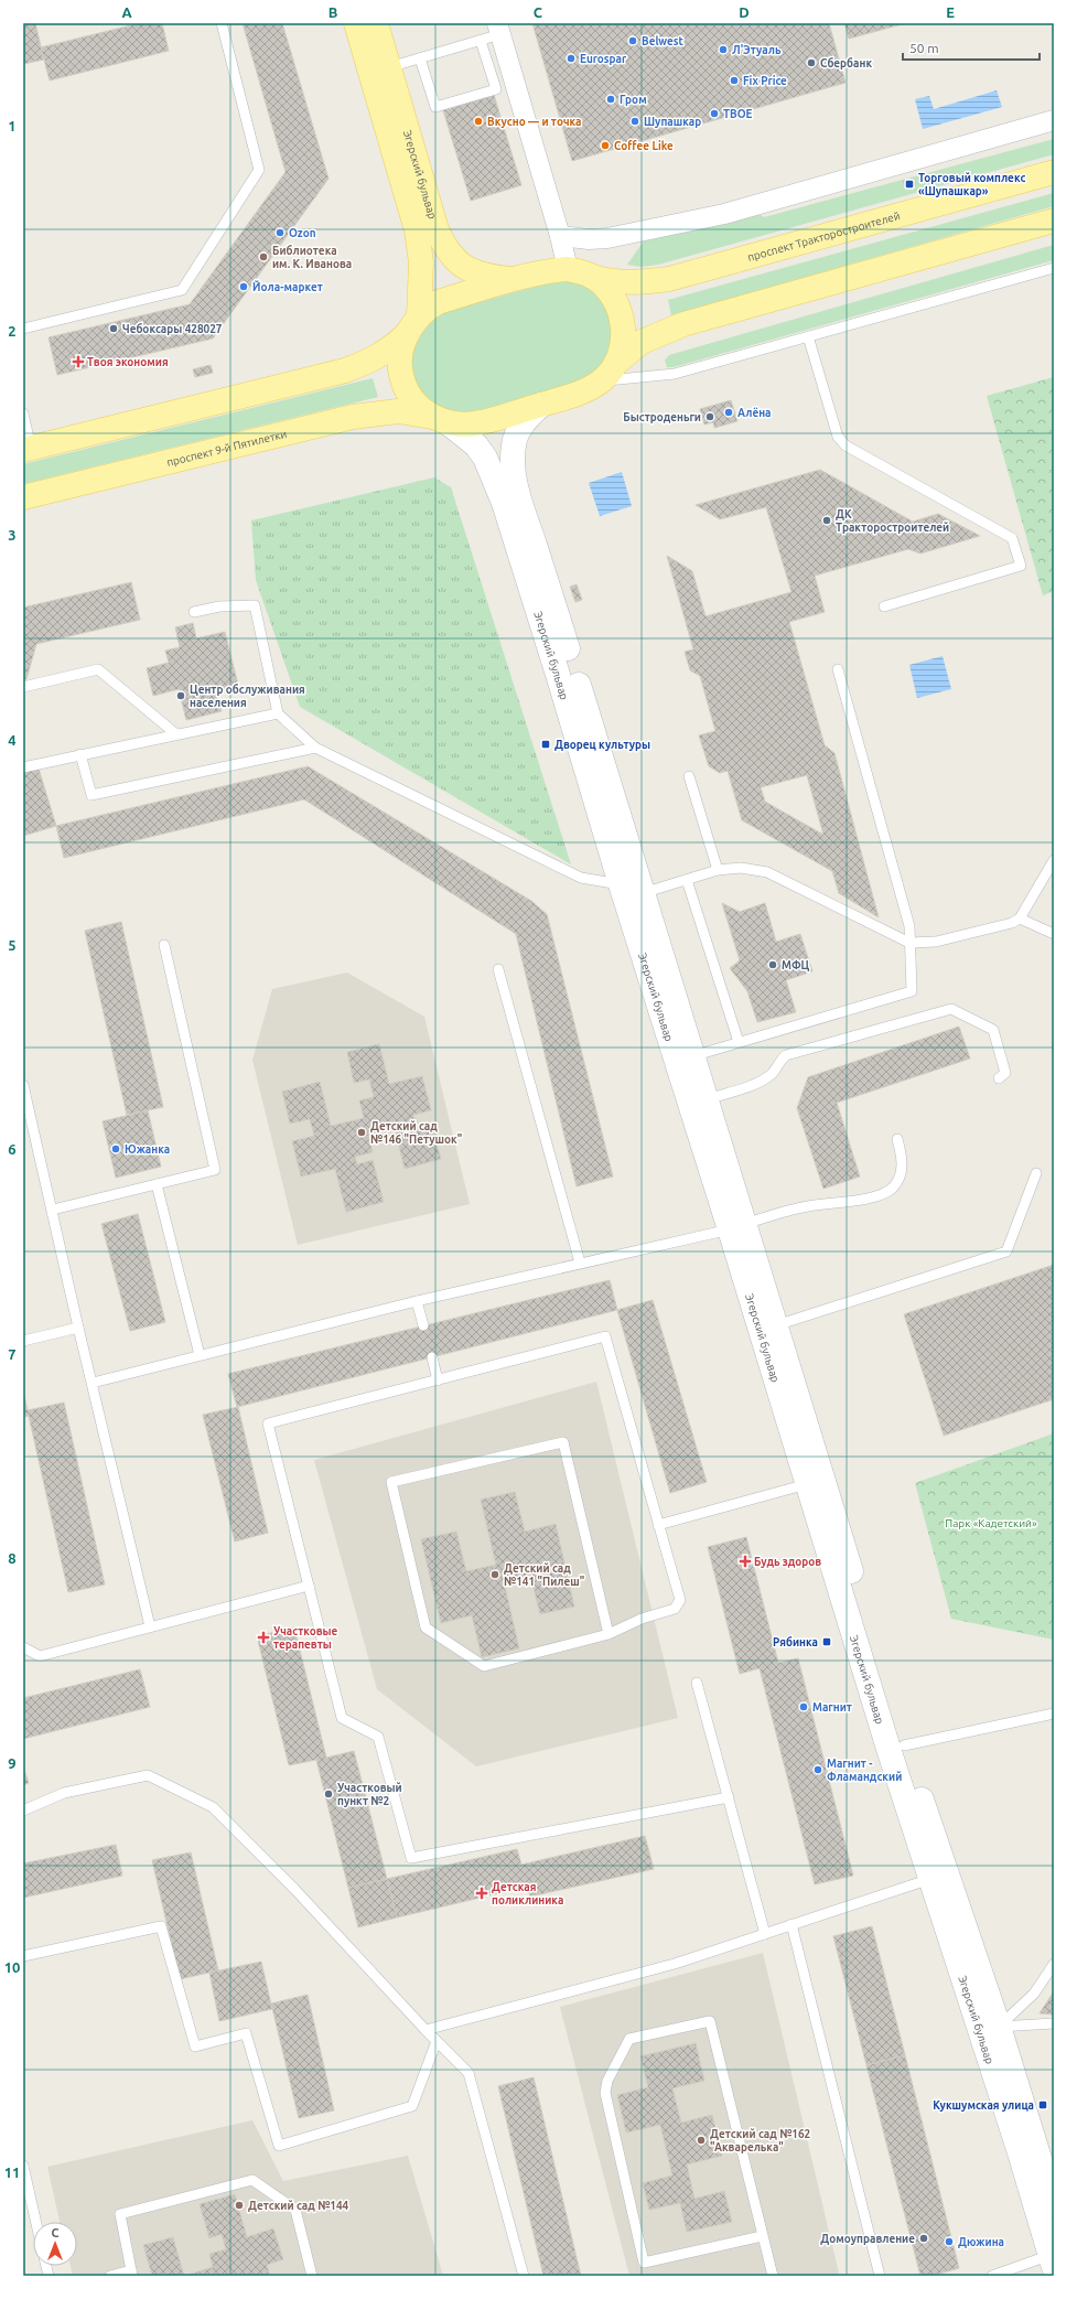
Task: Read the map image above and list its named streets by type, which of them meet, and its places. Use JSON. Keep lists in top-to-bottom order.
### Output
{
  "streets": {
    "main road": ["Эгерский бульвар", "проспект Тракторостроителей", "проспект 9-й Пятилетки"]
  },
  "crossings": [
    ["Эгерский бульвар", "проспект 9-й Пятилетки"]
  ],
  "parks": ["Парк «Кадетский»"],
  "places": {
    "other": [
      "Belwest",
      "Л'Этуаль",
      "Eurospar",
      "Сбербанк",
      "Fix Price",
      "Гром",
      "ТВОЕ",
      "Вкусно — и точка",
      "Шупашкар",
      "Coffee Like",
      "Ozon",
      "Библиотека им. К. Иванова",
      "Йола-маркет",
      "Чебоксары 428027",
      "Алёна",
      "Быстроденьги",
      "ДК Тракторостроителей",
      "Центр обслуживания населения",
      "МФЦ",
      "Детский сад №146 \"Петушок\"",
      "Южанка",
      "Детский сад №141 \"Пилеш\"",
      "Магнит",
      "Магнит - Фламандский",
      "Участковый пункт №2",
      "Детский сад №162 \"Акварелька\"",
      "Детский сад №144",
      "Домоуправление",
      "Дюжина"
    ],
    "transit": [
      "Торговый комплекс «Шупашкар»",
      "Дворец культуры",
      "Рябинка",
      "Кукшумская улица"
    ],
    "health": [
      "Твоя экономия",
      "Будь здоров",
      "Участковые терапевты",
      "Детская поликлиника"
    ]
  },
  "scale_bar": "50 m",
  "north": "top",
  "grid": {
    "columns": [
      "A",
      "B",
      "C",
      "D",
      "E"
    ],
    "rows": [
      "1",
      "2",
      "3",
      "4",
      "5",
      "6",
      "7",
      "8",
      "9",
      "10",
      "11"
    ]
  }
}
